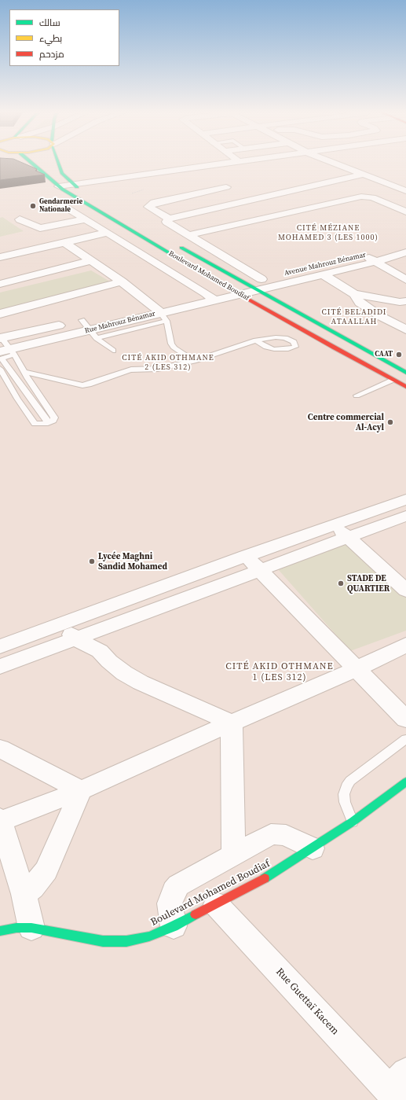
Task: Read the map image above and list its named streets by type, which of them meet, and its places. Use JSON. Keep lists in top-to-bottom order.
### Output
{
  "streets": {
    "main road": ["Boulevard Mohamed Boudiaf"],
    "street": ["Avenue Mahrouz Bénamar", "Rue Mahrouz Bénamar", "Rue Guettaï Kacem"]
  },
  "crossings": [
    ["Avenue Mahrouz Bénamar", "Boulevard Mohamed Boudiaf"],
    ["Avenue Mahrouz Bénamar", "Rue Mahrouz Bénamar"],
    ["Boulevard Mohamed Boudiaf", "Rue Mahrouz Bénamar"],
    ["Boulevard Mohamed Boudiaf", "Rue Guettaï Kacem"]
  ],
  "districts": [
    "CITÉ MÉZIANE MOHAMED 3 (LES 1000)",
    "CITÉ BELADIDI ATAALLAH",
    "CITÉ AKID OTHMANE 2 (LES 312)",
    "CITÉ AKID OTHMANE 1 (LES 312)"
  ],
  "places": [
    "Gendarmerie Nationale",
    "CAAT",
    "Centre commercial Al-Acyl",
    "Lycée Maghni Sandid Mohamed",
    "STADE DE QUARTIER"
  ],
  "legend": ["سالك", "بطيء", "مزدحم"]
}
